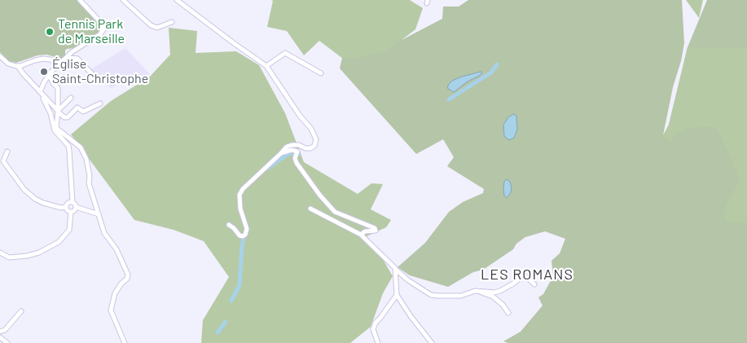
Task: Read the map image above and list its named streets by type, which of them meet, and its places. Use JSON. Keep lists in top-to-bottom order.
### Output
{
  "districts": ["LES ROMANS"],
  "places": ["Tennis Park de Marseille", "Église Saint-Christophe"]
}
